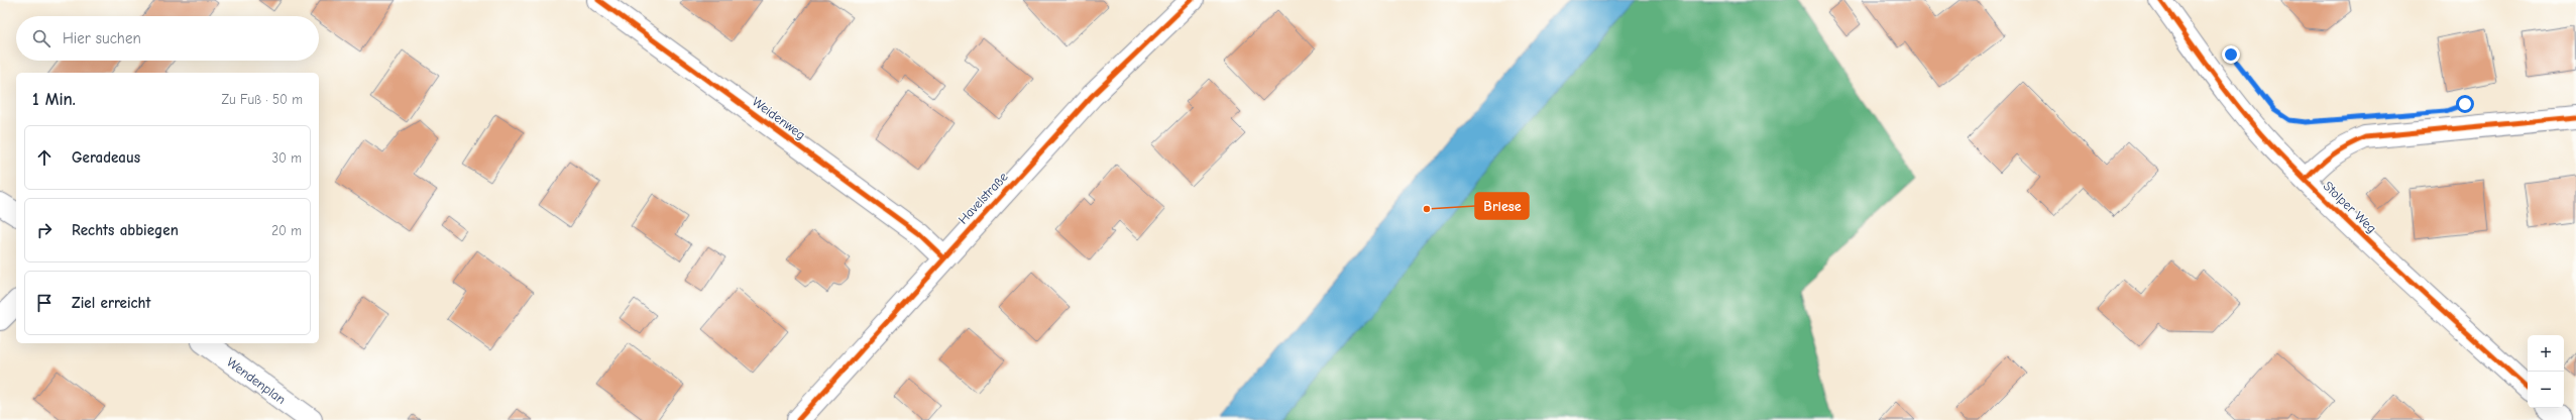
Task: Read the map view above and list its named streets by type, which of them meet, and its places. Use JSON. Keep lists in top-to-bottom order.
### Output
{
  "streets": {
    "street": [
      "Weidenweg",
      "Havelstraße",
      "Stolper Weg",
      "Wendenplan"
    ]
  },
  "crossings": [
    ["Weidenweg", "Havelstraße"]
  ],
  "places": ["Briese"],
  "page": {
    "search": "Hier suchen",
    "heading": ["1 Min.", "Zu Fuß · 50 m"],
    "list": [
      ["Geradeaus", "30 m"],
      ["Rechts abbiegen", "20 m"],
      "Ziel erreicht"
    ],
    "map_buttons": ["+", "−"]
  }
}
